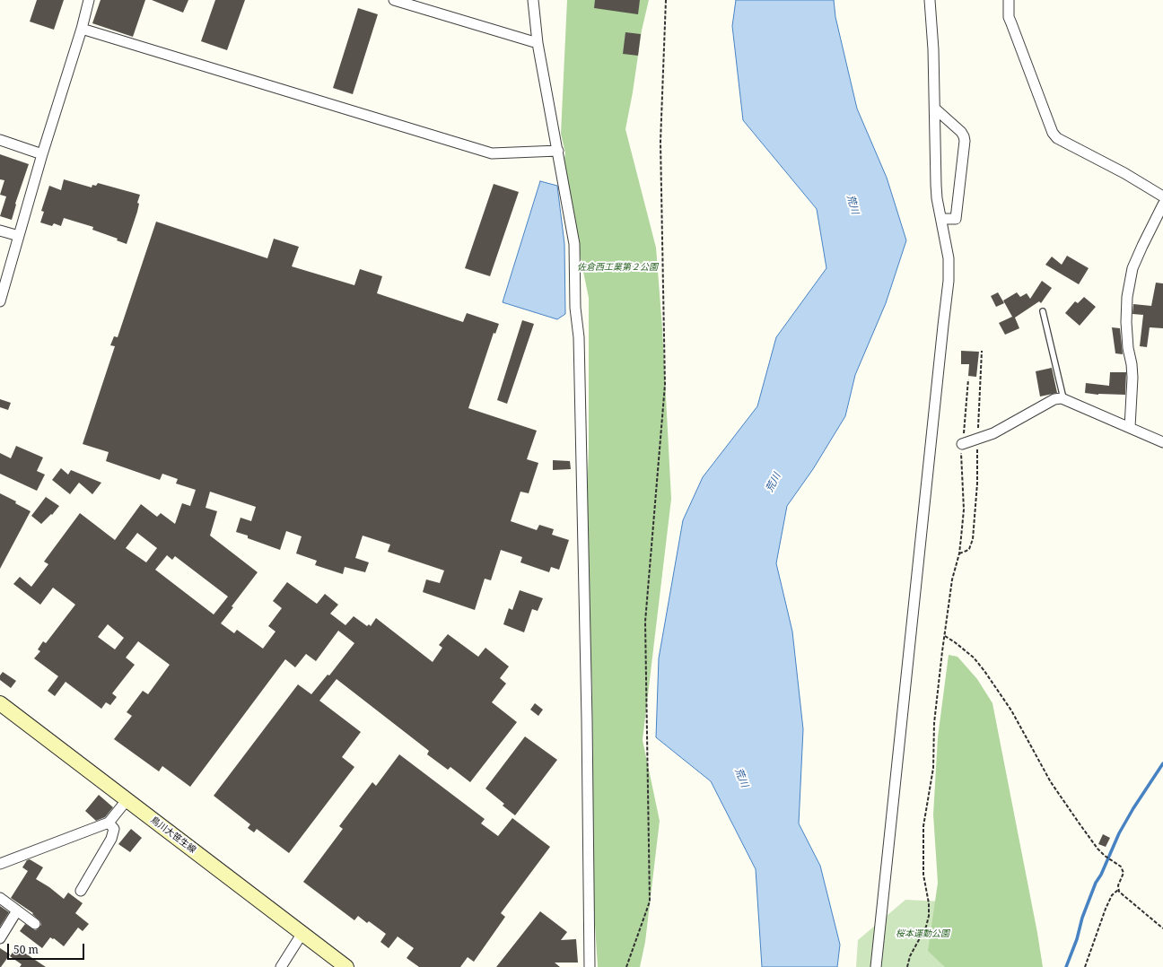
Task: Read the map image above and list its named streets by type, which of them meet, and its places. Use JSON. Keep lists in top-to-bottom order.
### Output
{
  "streets": {
    "street": ["鳥川大笹生線"]
  },
  "water": ["荒川"],
  "parks": ["佐倉西工業第２公園", "桜本運動公園"],
  "scale_bar": "50 m"
}
